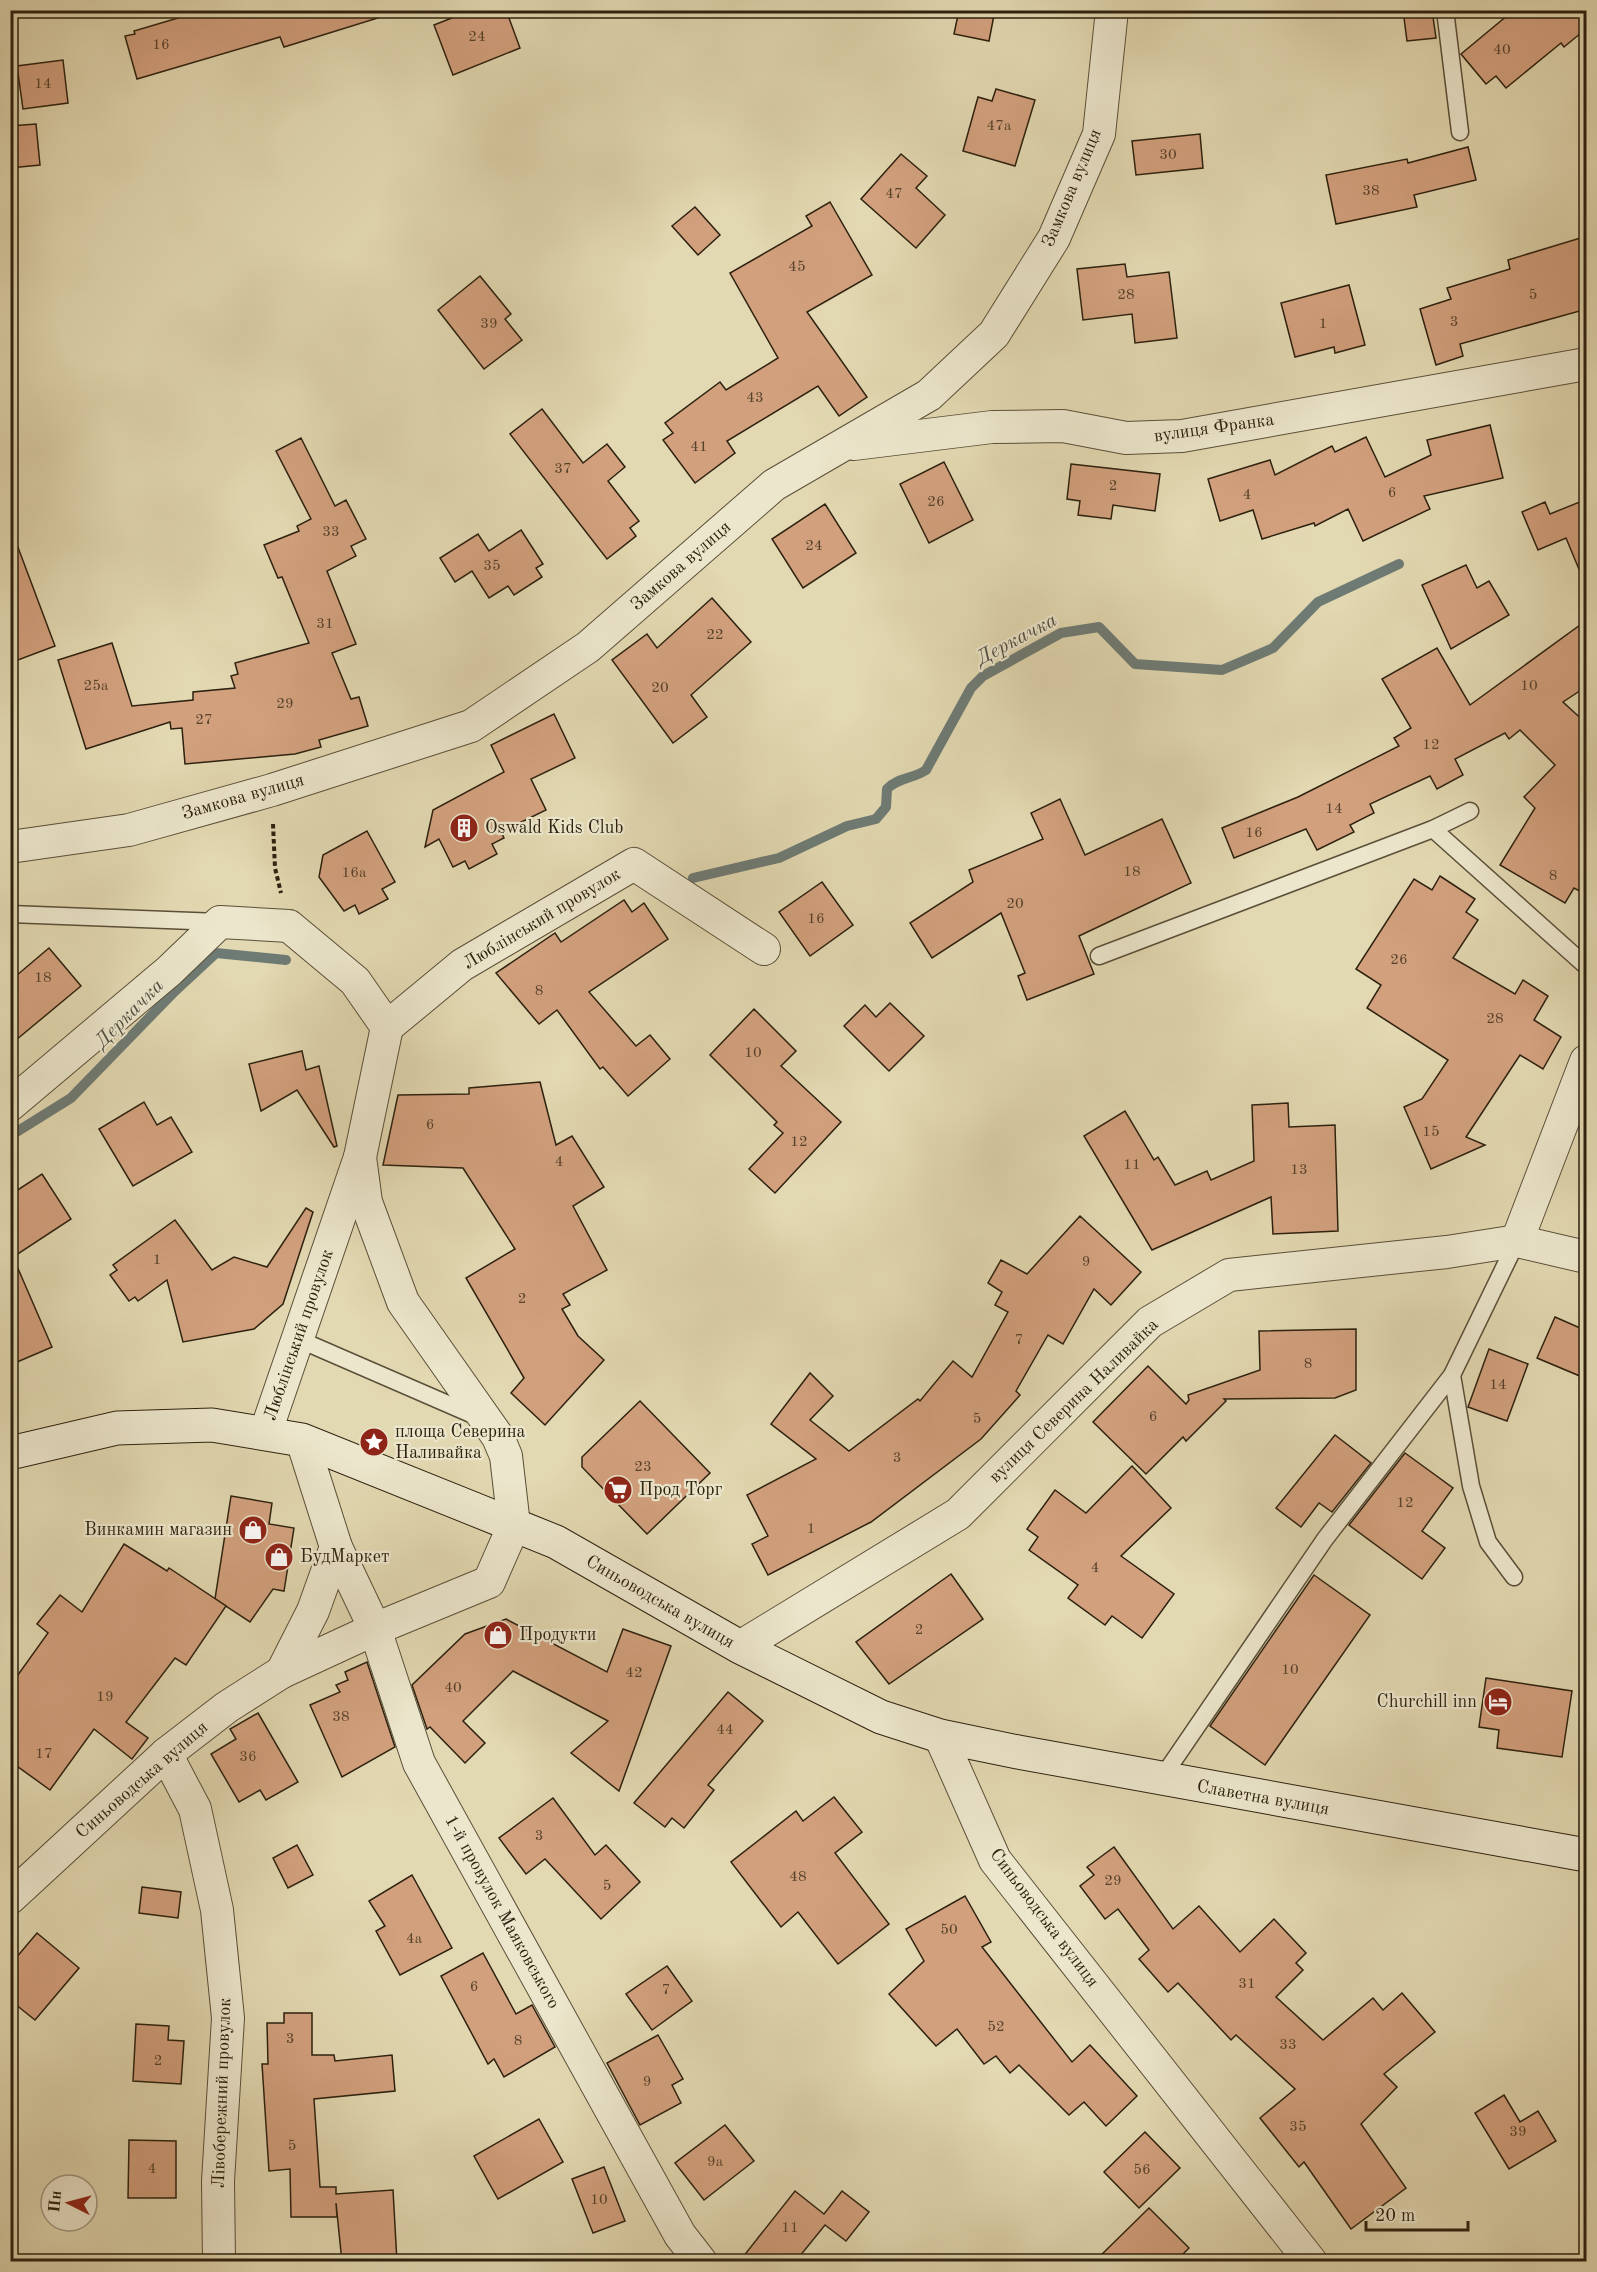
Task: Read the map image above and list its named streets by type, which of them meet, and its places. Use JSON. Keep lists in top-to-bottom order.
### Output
{
  "streets": {
    "main road": ["Синьоводська вулиця", "Славетна вулиця"],
    "street": [
      "Замкова вулиця",
      "вулиця Франка",
      "Люблінський провулок",
      "вулиця Северина Наливайка",
      "1-й провулок Маяковського",
      "Лівобережний провулок"
    ]
  },
  "crossings": [
    ["Замкова вулиця", "вулиця Франка"],
    ["Люблінський провулок", "Синьоводська вулиця"],
    ["вулиця Северина Наливайка", "Синьоводська вулиця"],
    ["Синьоводська вулиця", "Славетна вулиця"],
    ["Синьоводська вулиця", "1-й провулок Маяковського"],
    ["Синьоводська вулиця", "Лівобережний провулок"]
  ],
  "water": ["Деркачка"],
  "places": {
    "building": ["Oswald Kids Club"],
    "place": ["площа Северина Наливайка"],
    "supermarket": ["Прод Торг"],
    "shop": ["Винкамин магазин", "БудМаркет", "Продукти"],
    "hotel": ["Churchill inn"]
  },
  "house_numbers": [
    "24",
    "16",
    "40",
    "14",
    "47а",
    "30",
    "38",
    "47",
    "45",
    "28",
    "5",
    "3",
    "39",
    "1",
    "43",
    "41",
    "37",
    "2",
    "6",
    "4",
    "26",
    "33",
    "24",
    "35",
    "31",
    "22",
    "25а",
    "10",
    "20",
    "29",
    "27",
    "12",
    "14",
    "16",
    "18",
    "16а",
    "8",
    "20",
    "16",
    "26",
    "18",
    "8",
    "28",
    "10",
    "6",
    "15",
    "12",
    "4",
    "11",
    "13",
    "1",
    "9",
    "2",
    "7",
    "8",
    "14",
    "6",
    "5",
    "3",
    "23",
    "12",
    "1",
    "4",
    "2",
    "10",
    "42",
    "40",
    "19",
    "38",
    "44",
    "17",
    "36",
    "3",
    "48",
    "29",
    "5",
    "50",
    "4а",
    "31",
    "6",
    "7",
    "52",
    "3",
    "8",
    "33",
    "2",
    "9",
    "35",
    "39",
    "5",
    "9а",
    "4",
    "56",
    "10",
    "11"
  ],
  "scale_bar": "20 m",
  "north": "left"
}
